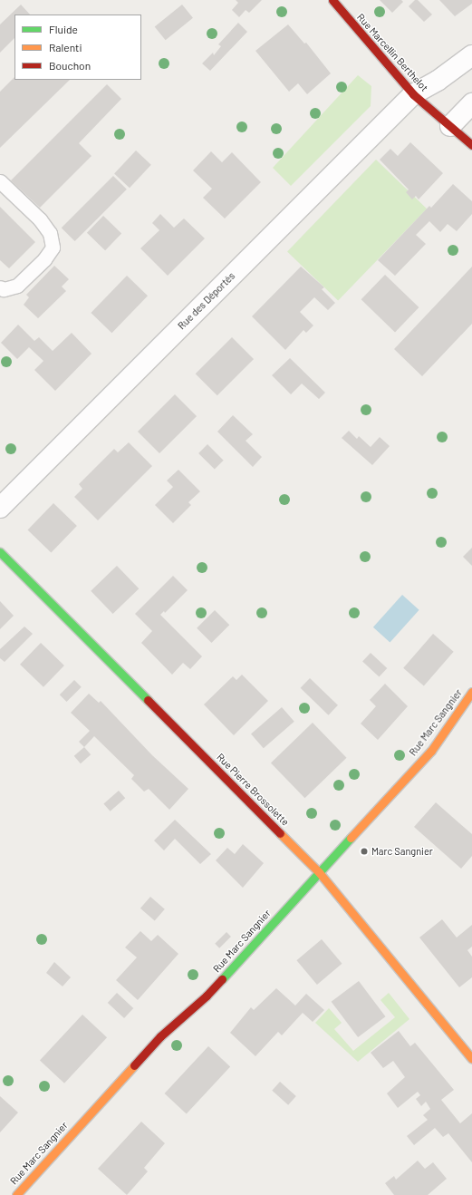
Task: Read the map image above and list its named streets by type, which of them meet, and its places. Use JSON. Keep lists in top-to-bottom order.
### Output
{
  "streets": {
    "street": [
      "Rue Marcellin Berthelot",
      "Rue des Déportés",
      "Rue Marc Sangnier",
      "Rue Pierre Brossolette"
    ]
  },
  "crossings": [
    ["Rue Marcellin Berthelot", "Rue des Déportés"],
    ["Rue Marc Sangnier", "Rue Pierre Brossolette"]
  ],
  "places": ["Marc Sangnier"],
  "legend": ["Fluide", "Ralenti", "Bouchon"]
}
